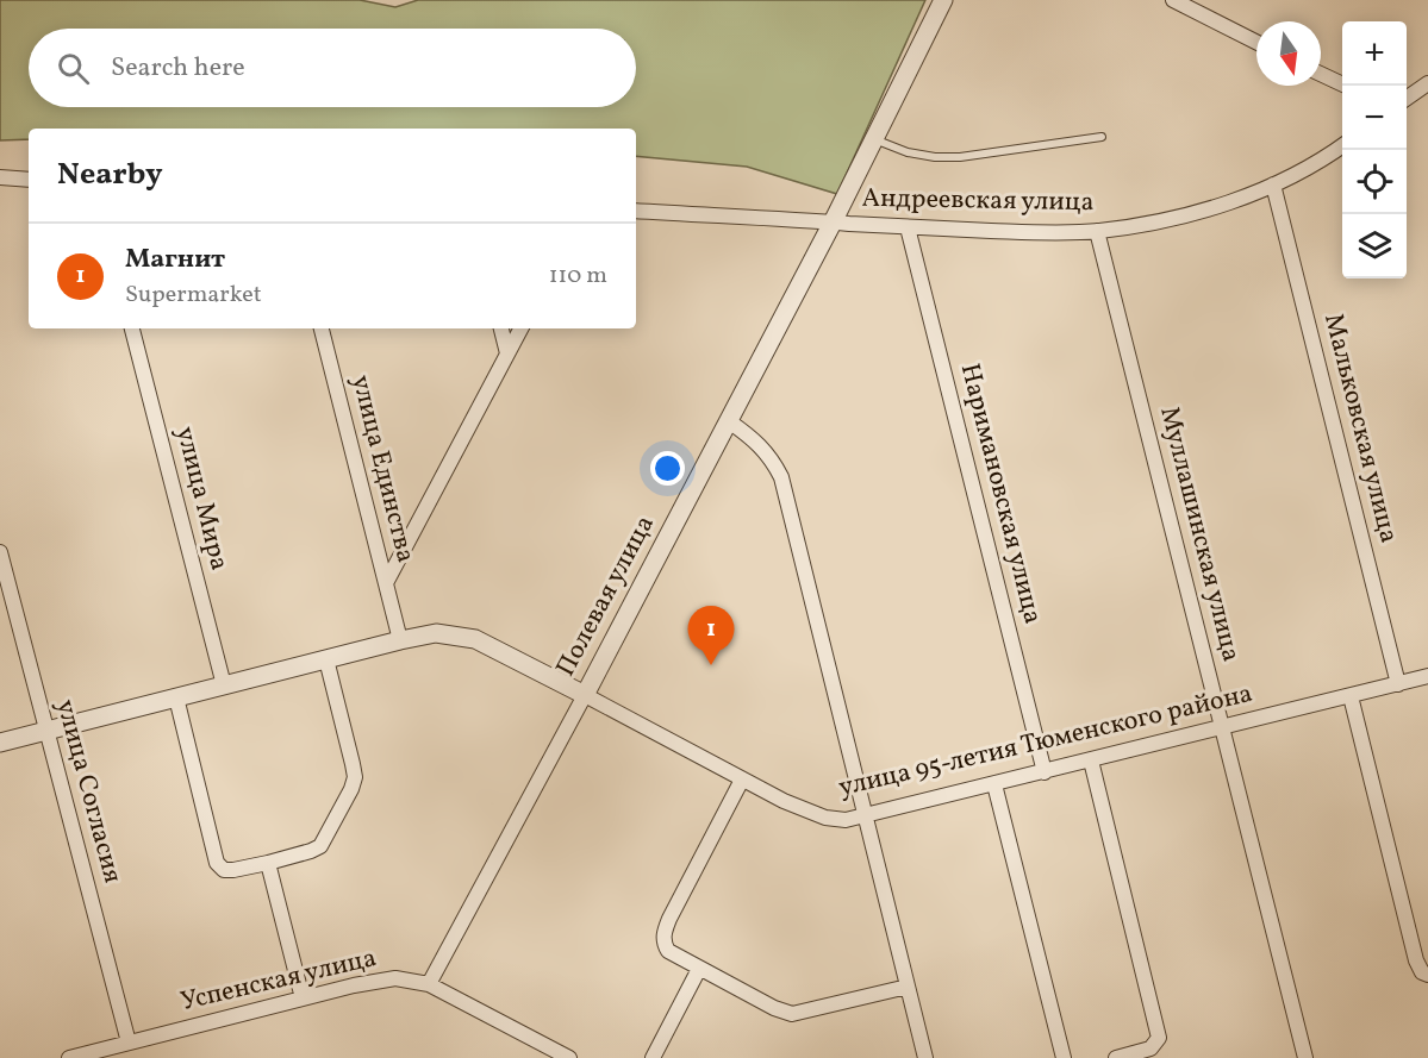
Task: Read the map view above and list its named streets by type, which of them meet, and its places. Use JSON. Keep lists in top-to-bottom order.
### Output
{
  "streets": {
    "street": [
      "Андреевская улица",
      "Мальковская улица",
      "улица Единства",
      "Наримановская улица",
      "улица Мира",
      "Муллашинская улица",
      "Полевая улица",
      "улица 95-летия Тюменского района",
      "улица Согласия",
      "Успенская улица"
    ]
  },
  "crossings": [
    ["Андреевская улица", "Мальковская улица"],
    ["Андреевская улица", "Наримановская улица"],
    ["Андреевская улица", "Муллашинская улица"],
    ["Андреевская улица", "Полевая улица"],
    ["Мальковская улица", "улица 95-летия Тюменского района"],
    ["улица Единства", "улица 95-летия Тюменского района"],
    ["Наримановская улица", "улица 95-летия Тюменского района"],
    ["улица Мира", "улица 95-летия Тюменского района"],
    ["Муллашинская улица", "улица 95-летия Тюменского района"],
    ["Полевая улица", "улица 95-летия Тюменского района"],
    ["Полевая улица", "Успенская улица"],
    ["улица 95-летия Тюменского района", "улица Согласия"],
    ["улица Согласия", "Успенская улица"]
  ],
  "north": "bottom",
  "page": {
    "map_buttons": ["+", "−"],
    "search": "Search here",
    "heading": "Nearby",
    "list": [
      {
        "mark": "1",
        "name": "Магнит",
        "note": "Supermarket",
        "value": "110 m"
      }
    ],
    "pins": "1"
  }
}
